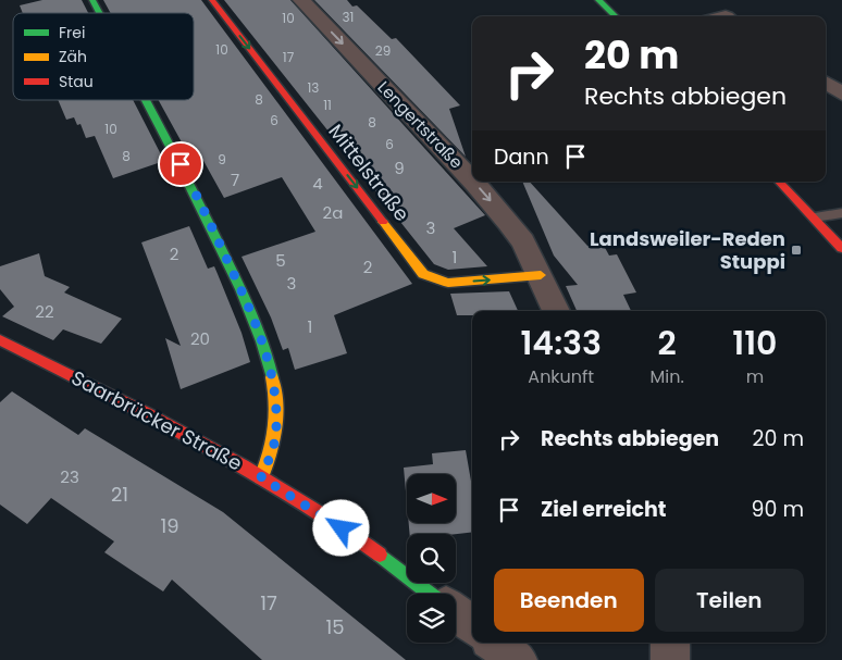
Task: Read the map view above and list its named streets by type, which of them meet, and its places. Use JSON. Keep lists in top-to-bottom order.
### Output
{
  "streets": {
    "street": ["Lengertstraße", "Mittelstraße", "Saarbrücker Straße"]
  },
  "crossings": [
    ["Lengertstraße", "Mittelstraße"]
  ],
  "one_way": ["Lengertstraße", "Mittelstraße"],
  "places": {
    "transit": ["Landsweiler-Reden Stuppi"]
  },
  "house_numbers": [
    "31",
    "10",
    "10",
    "29",
    "17",
    "13",
    "8",
    "11",
    "6",
    "8",
    "10",
    "6",
    "8",
    "9",
    "9",
    "7",
    "4",
    "2a",
    "3",
    "2",
    "1",
    "5",
    "2",
    "3",
    "22",
    "1",
    "20",
    "23",
    "21",
    "19",
    "17",
    "15"
  ],
  "legend": ["Frei", "Zäh", "Stau"],
  "north": "right",
  "page": {
    "turn": ["20 m", "Rechts abbiegen"],
    "then": "Dann",
    "eta": [
      "14:33",
      "Ankunft",
      "2",
      "Min.",
      "110",
      "m"
    ],
    "list": [
      {
        "name": "Rechts abbiegen",
        "value": "20 m"
      },
      {
        "name": "Ziel erreicht",
        "value": "90 m"
      }
    ],
    "buttons": ["Beenden", "Teilen"]
  }
}
